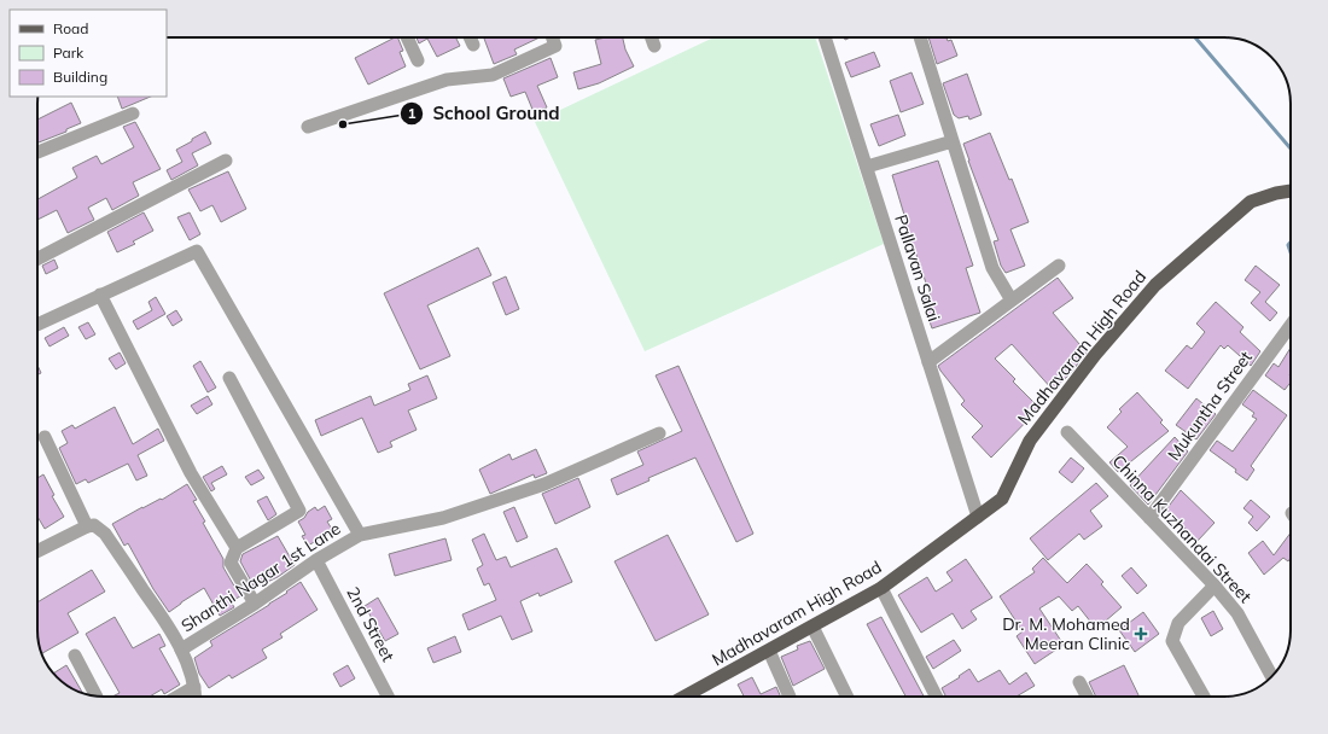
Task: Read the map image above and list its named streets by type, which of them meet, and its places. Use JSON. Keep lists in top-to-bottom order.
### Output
{
  "streets": {
    "main road": ["Madhavaram High Road"],
    "street": [
      "Pallavan Salai",
      "Mukuntha Street",
      "Chinna Kuzhandai Street",
      "Shanthi Nagar 1st Lane",
      "2nd Street"
    ]
  },
  "crossings": [
    ["Pallavan Salai", "Madhavaram High Road"],
    ["Mukuntha Street", "Chinna Kuzhandai Street"],
    ["Shanthi Nagar 1st Lane", "2nd Street"]
  ],
  "places": {
    "other": ["School Ground"],
    "health": ["Dr. M. Mohamed Meeran Clinic"]
  },
  "legend": ["Road", "Park", "Building"]
}
